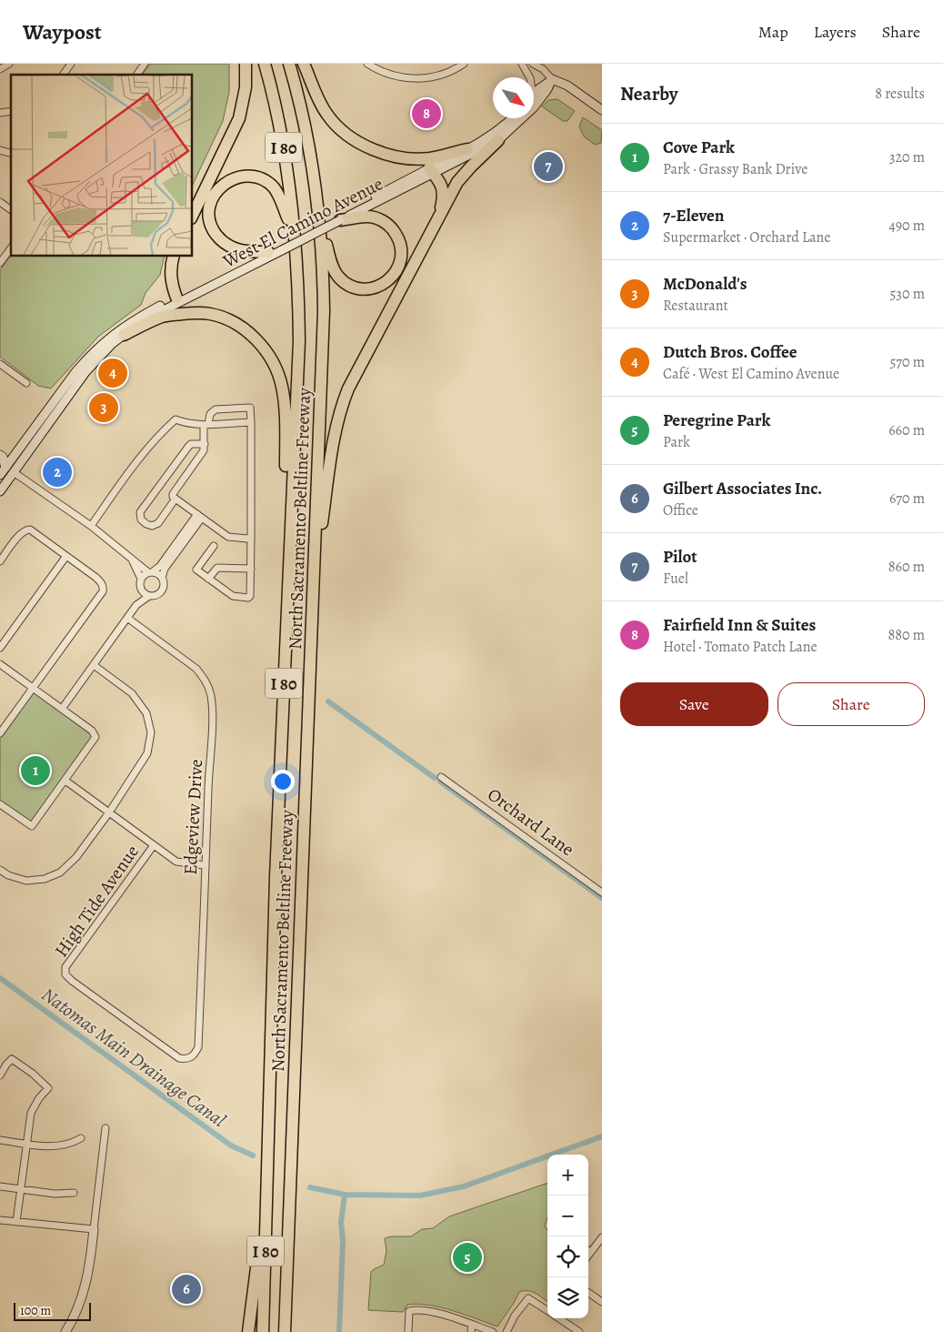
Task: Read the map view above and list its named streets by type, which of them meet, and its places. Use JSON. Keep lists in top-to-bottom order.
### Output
{
  "streets": {
    "highway": ["I 80", "North Sacramento Beltline Freeway"],
    "main road": ["West El Camino Avenue"],
    "street": ["Edgeview Drive", "Orchard Lane", "High Tide Avenue"]
  },
  "crossings": [
    ["Edgeview Drive", "High Tide Avenue"]
  ],
  "water": ["Natomas Main Drainage Canal"],
  "scale_bar": "100 m",
  "north": "bottom right",
  "page": {
    "header": "Waypost",
    "nav": ["Map", "Layers", "Share"],
    "heading": ["Nearby", "8 results"],
    "pins": [
      "8",
      "7",
      "4",
      "3",
      "2",
      "1",
      "5",
      "6"
    ],
    "list": [
      {
        "mark": "1",
        "name": "Cove Park",
        "note": "Park · Grassy Bank Drive",
        "value": "320 m"
      },
      {
        "mark": "2",
        "name": "7-Eleven",
        "note": "Supermarket · Orchard Lane",
        "value": "490 m"
      },
      {
        "mark": "3",
        "name": "McDonald's",
        "note": "Restaurant",
        "value": "530 m"
      },
      {
        "mark": "4",
        "name": "Dutch Bros. Coffee",
        "note": "Café · West El Camino Avenue",
        "value": "570 m"
      },
      {
        "mark": "5",
        "name": "Peregrine Park",
        "note": "Park",
        "value": "660 m"
      },
      {
        "mark": "6",
        "name": "Gilbert Associates Inc.",
        "note": "Office",
        "value": "670 m"
      },
      {
        "mark": "7",
        "name": "Pilot",
        "note": "Fuel",
        "value": "860 m"
      },
      {
        "mark": "8",
        "name": "Fairfield Inn & Suites",
        "note": "Hotel · Tomato Patch Lane",
        "value": "880 m"
      }
    ],
    "buttons": ["Save", "Share"],
    "map_buttons": ["+", "−"],
    "scale": "100 m"
  }
}
